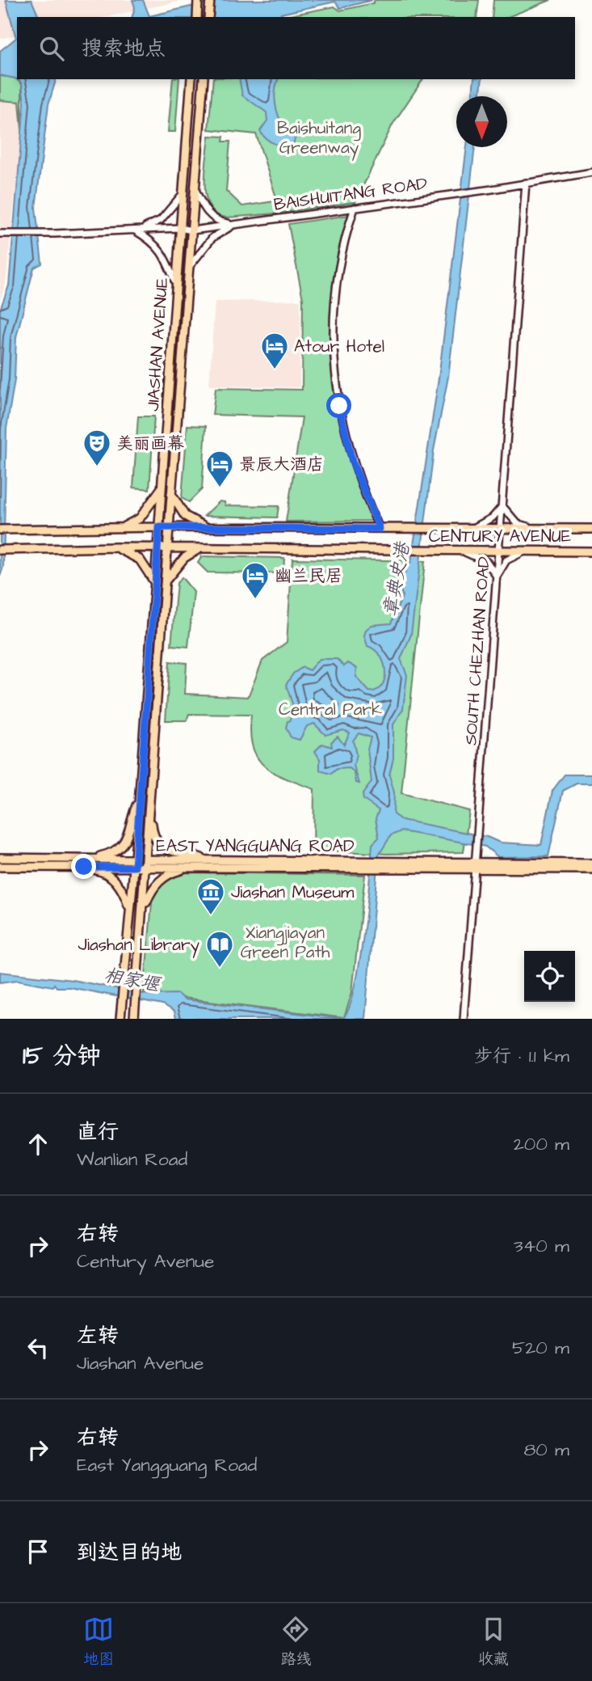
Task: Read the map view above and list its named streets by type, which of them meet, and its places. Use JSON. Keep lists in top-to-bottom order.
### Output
{
  "streets": {
    "main road": ["JIASHAN AVENUE", "CENTURY AVENUE", "EAST YANGGUANG ROAD"],
    "street": ["BAISHUITANG ROAD", "SOUTH CHEZHAN ROAD"]
  },
  "crossings": [
    ["BAISHUITANG ROAD", "JIASHAN AVENUE"],
    ["BAISHUITANG ROAD", "SOUTH CHEZHAN ROAD"],
    ["JIASHAN AVENUE", "CENTURY AVENUE"],
    ["JIASHAN AVENUE", "EAST YANGGUANG ROAD"],
    ["CENTURY AVENUE", "SOUTH CHEZHAN ROAD"],
    ["SOUTH CHEZHAN ROAD", "EAST YANGGUANG ROAD"]
  ],
  "water": ["章典史港", "相家堰"],
  "parks": ["Baishuitang Greenway", "Central Park", "Xiangjiayan Green Path"],
  "places": {
    "hotel": ["Atour Hotel", "景辰大酒店", "幽兰民居"],
    "theatre": ["美丽画幕"],
    "museum": ["Jiashan Museum"],
    "library": ["Jiashan Library"]
  },
  "north": "bottom",
  "page": {
    "search": "搜索地点",
    "heading": ["15 分钟", "步行 · 1.1 km"],
    "list": [
      ["直行", "Wanlian Road", "200 m"],
      ["右转", "Century Avenue", "340 m"],
      ["左转", "Jiashan Avenue", "520 m"],
      ["右转", "East Yangguang Road", "80 m"],
      "到达目的地"
    ],
    "nav": ["地图", "路线", "收藏"]
  }
}
